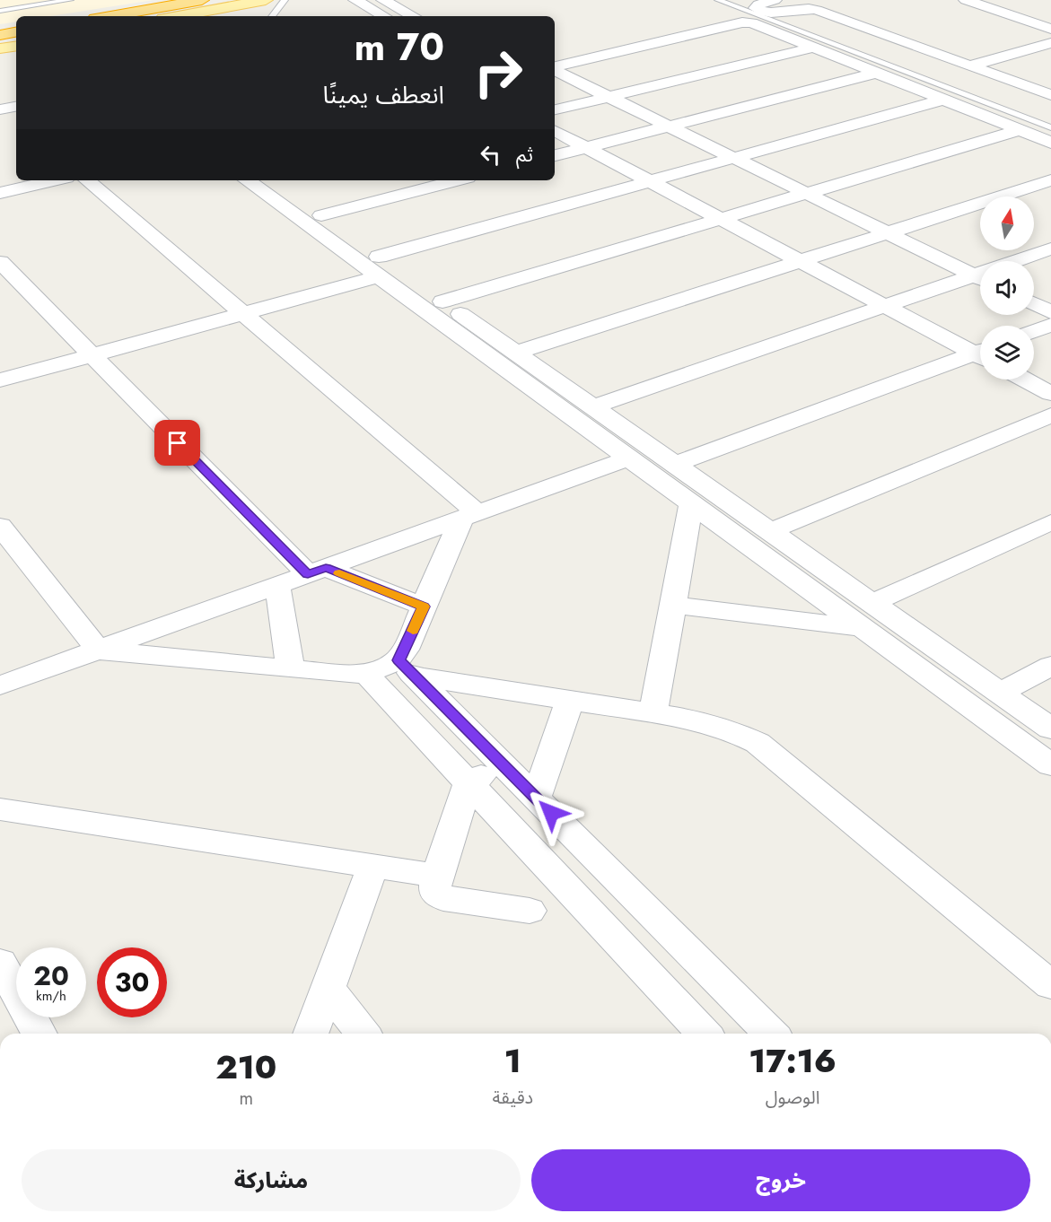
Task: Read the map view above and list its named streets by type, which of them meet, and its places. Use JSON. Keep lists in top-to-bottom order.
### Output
{
  "north": "top",
  "page": {
    "turn": ["70 m", "انعطف يمينًا"],
    "then": "ثم",
    "speed": "20 km/h",
    "limit": "30",
    "eta": [
      "17:16",
      "الوصول",
      "1",
      "دقيقة",
      "210",
      "m"
    ],
    "buttons": ["خروج", "مشاركة"]
  }
}
